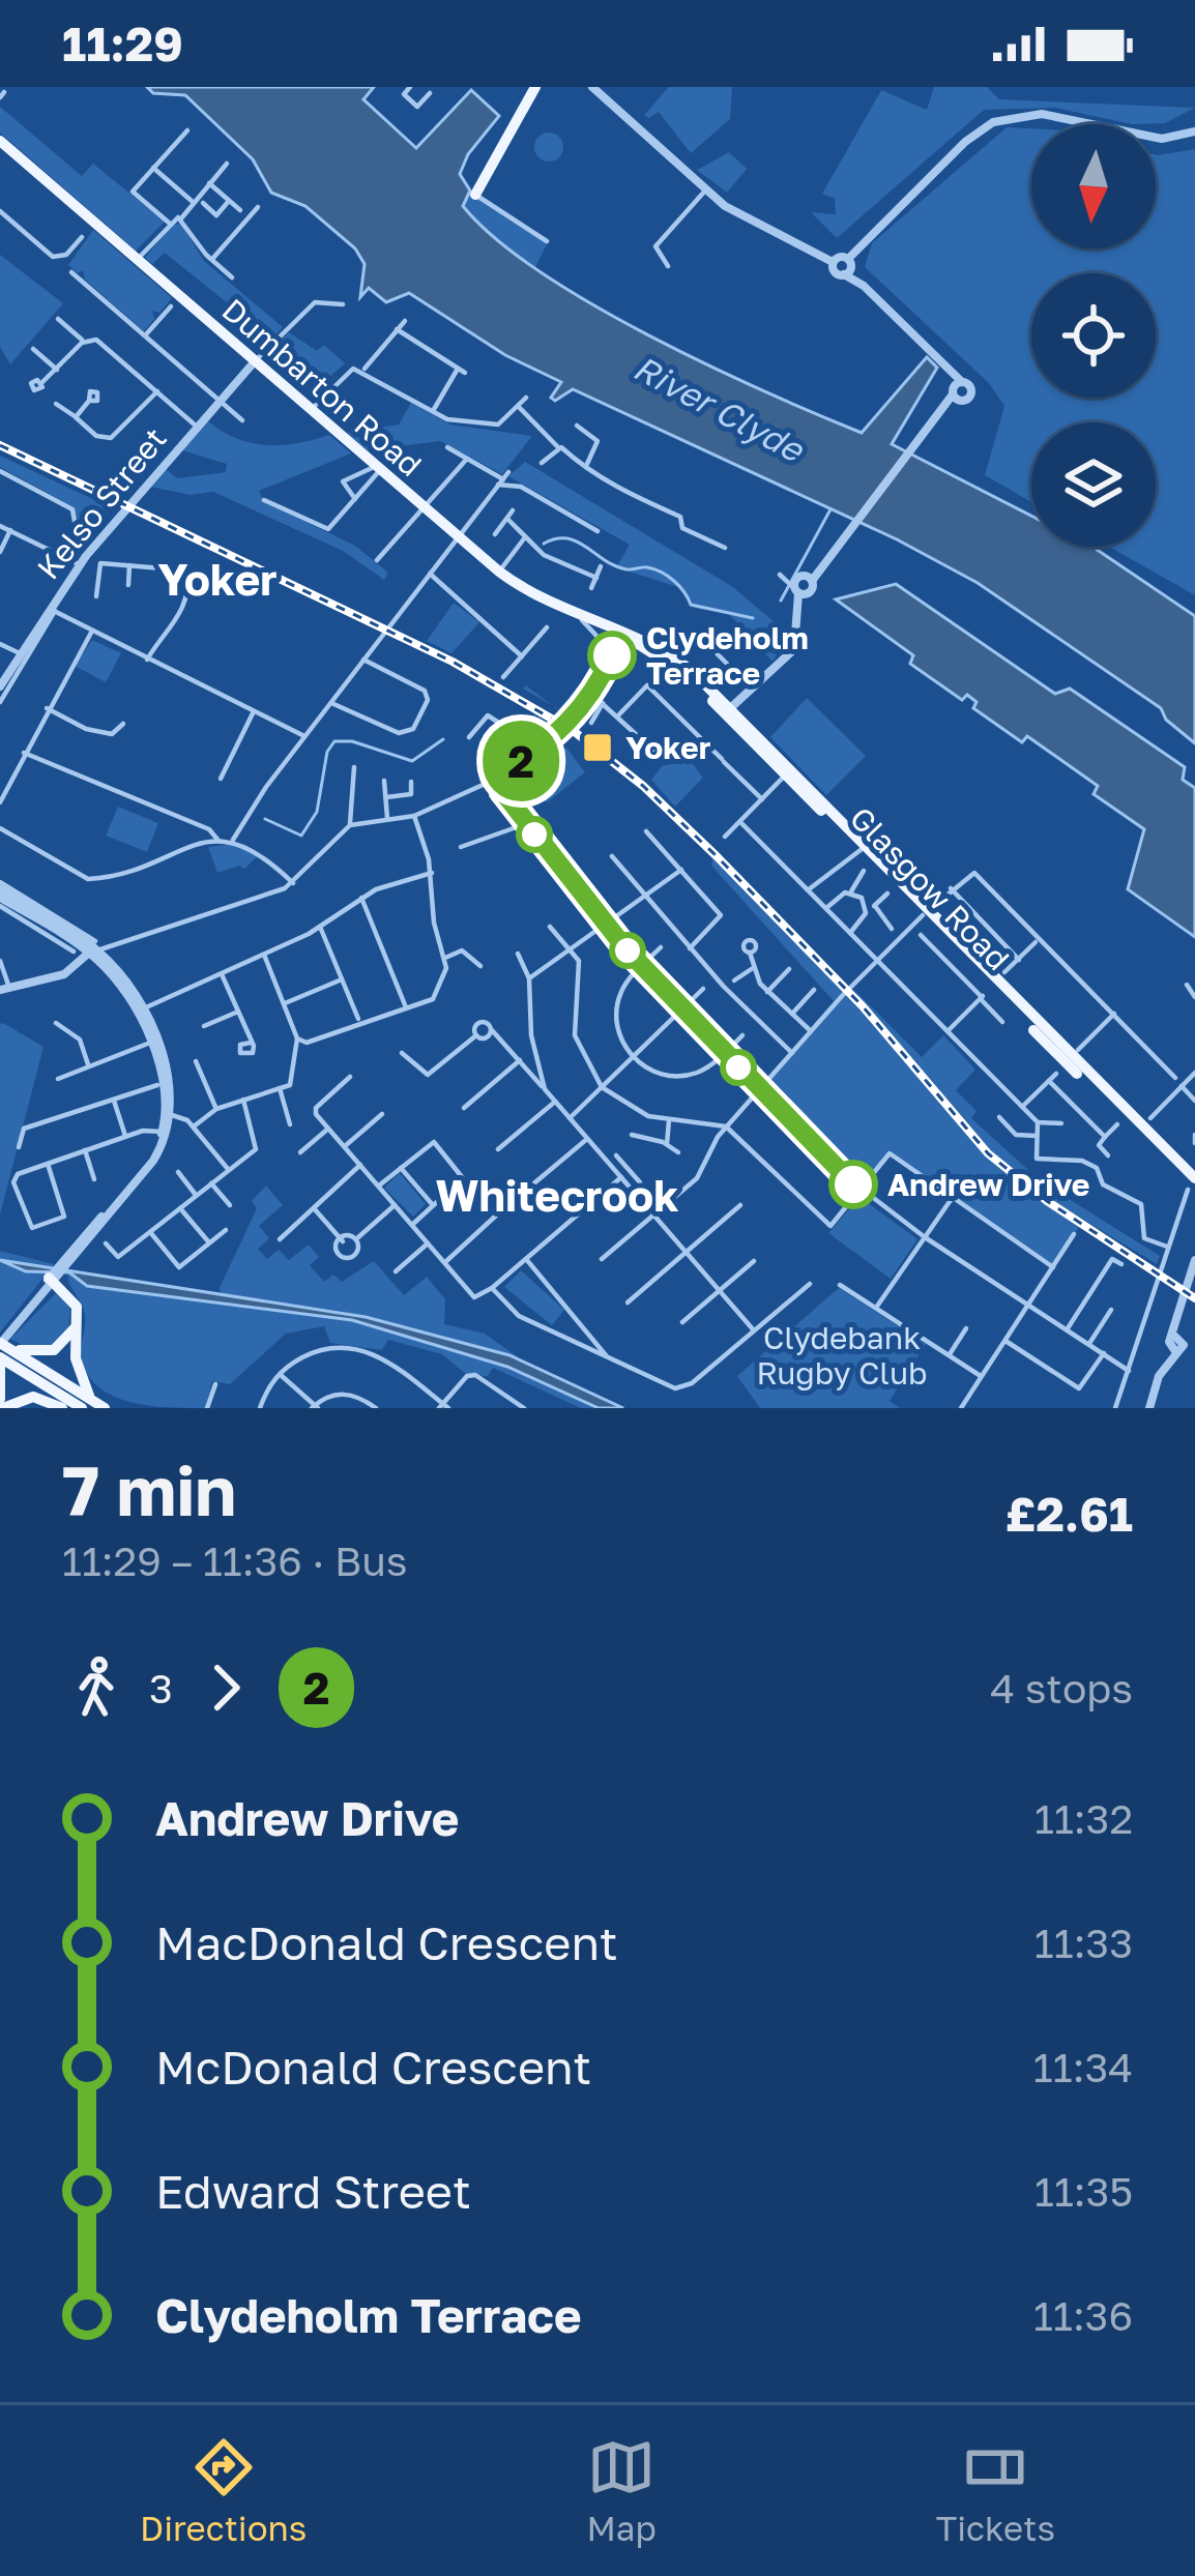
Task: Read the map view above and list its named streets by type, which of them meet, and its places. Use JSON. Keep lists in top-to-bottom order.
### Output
{
  "streets": {
    "main road": ["Dumbarton Road", "Glasgow Road"],
    "street": ["Kelso Street"]
  },
  "crossings": [
    ["Dumbarton Road", "Kelso Street"],
    ["Dumbarton Road", "Glasgow Road"]
  ],
  "districts": ["Yoker", "Whitecrook"],
  "water": ["River Clyde"],
  "parks": ["Clydebank Rugby Club"],
  "places": {
    "other": ["Clydeholm Terrace", "Andrew Drive"],
    "transit": ["Yoker"]
  },
  "lines": ["bus line 2"],
  "north": "bottom",
  "page": {
    "status": "11:29",
    "on_map": "2",
    "heading": ["7 min", "11:29 – 11:36 · Bus", "£2.61"],
    "legs": ["3", "2", "4 stops"],
    "list": [
      {
        "name": "Andrew Drive",
        "value": "11:32"
      },
      {
        "name": "MacDonald Crescent",
        "value": "11:33"
      },
      {
        "name": "McDonald Crescent",
        "value": "11:34"
      },
      {
        "name": "Edward Street",
        "value": "11:35"
      },
      {
        "name": "Clydeholm Terrace",
        "value": "11:36"
      }
    ],
    "tabs": ["Directions", "Map", "Tickets"]
  }
}
